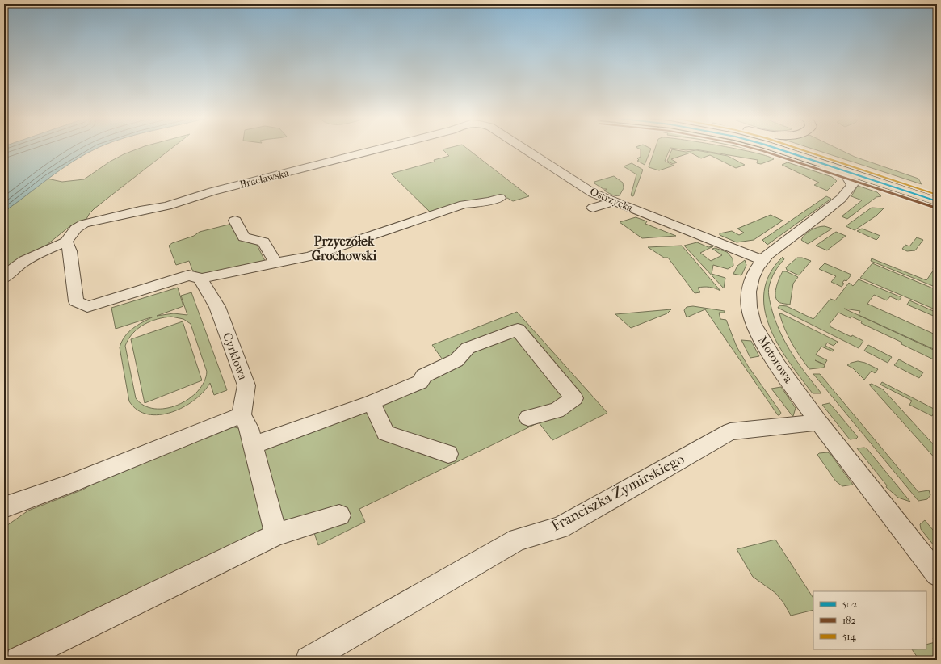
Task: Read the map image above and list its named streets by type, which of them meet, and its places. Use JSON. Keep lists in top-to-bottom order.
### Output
{
  "streets": {
    "street": [
      "Bracławska",
      "Ostrzycka",
      "Cyrklowa",
      "Motorowa",
      "Franciszka Żymirskiego"
    ]
  },
  "crossings": [
    ["Ostrzycka", "Motorowa"],
    ["Motorowa", "Franciszka Żymirskiego"]
  ],
  "districts": ["Przyczółek Grochowski"],
  "lines": ["transit line 502", "transit line 182", "transit line 514"],
  "legend": ["502", "182", "514"]
}
